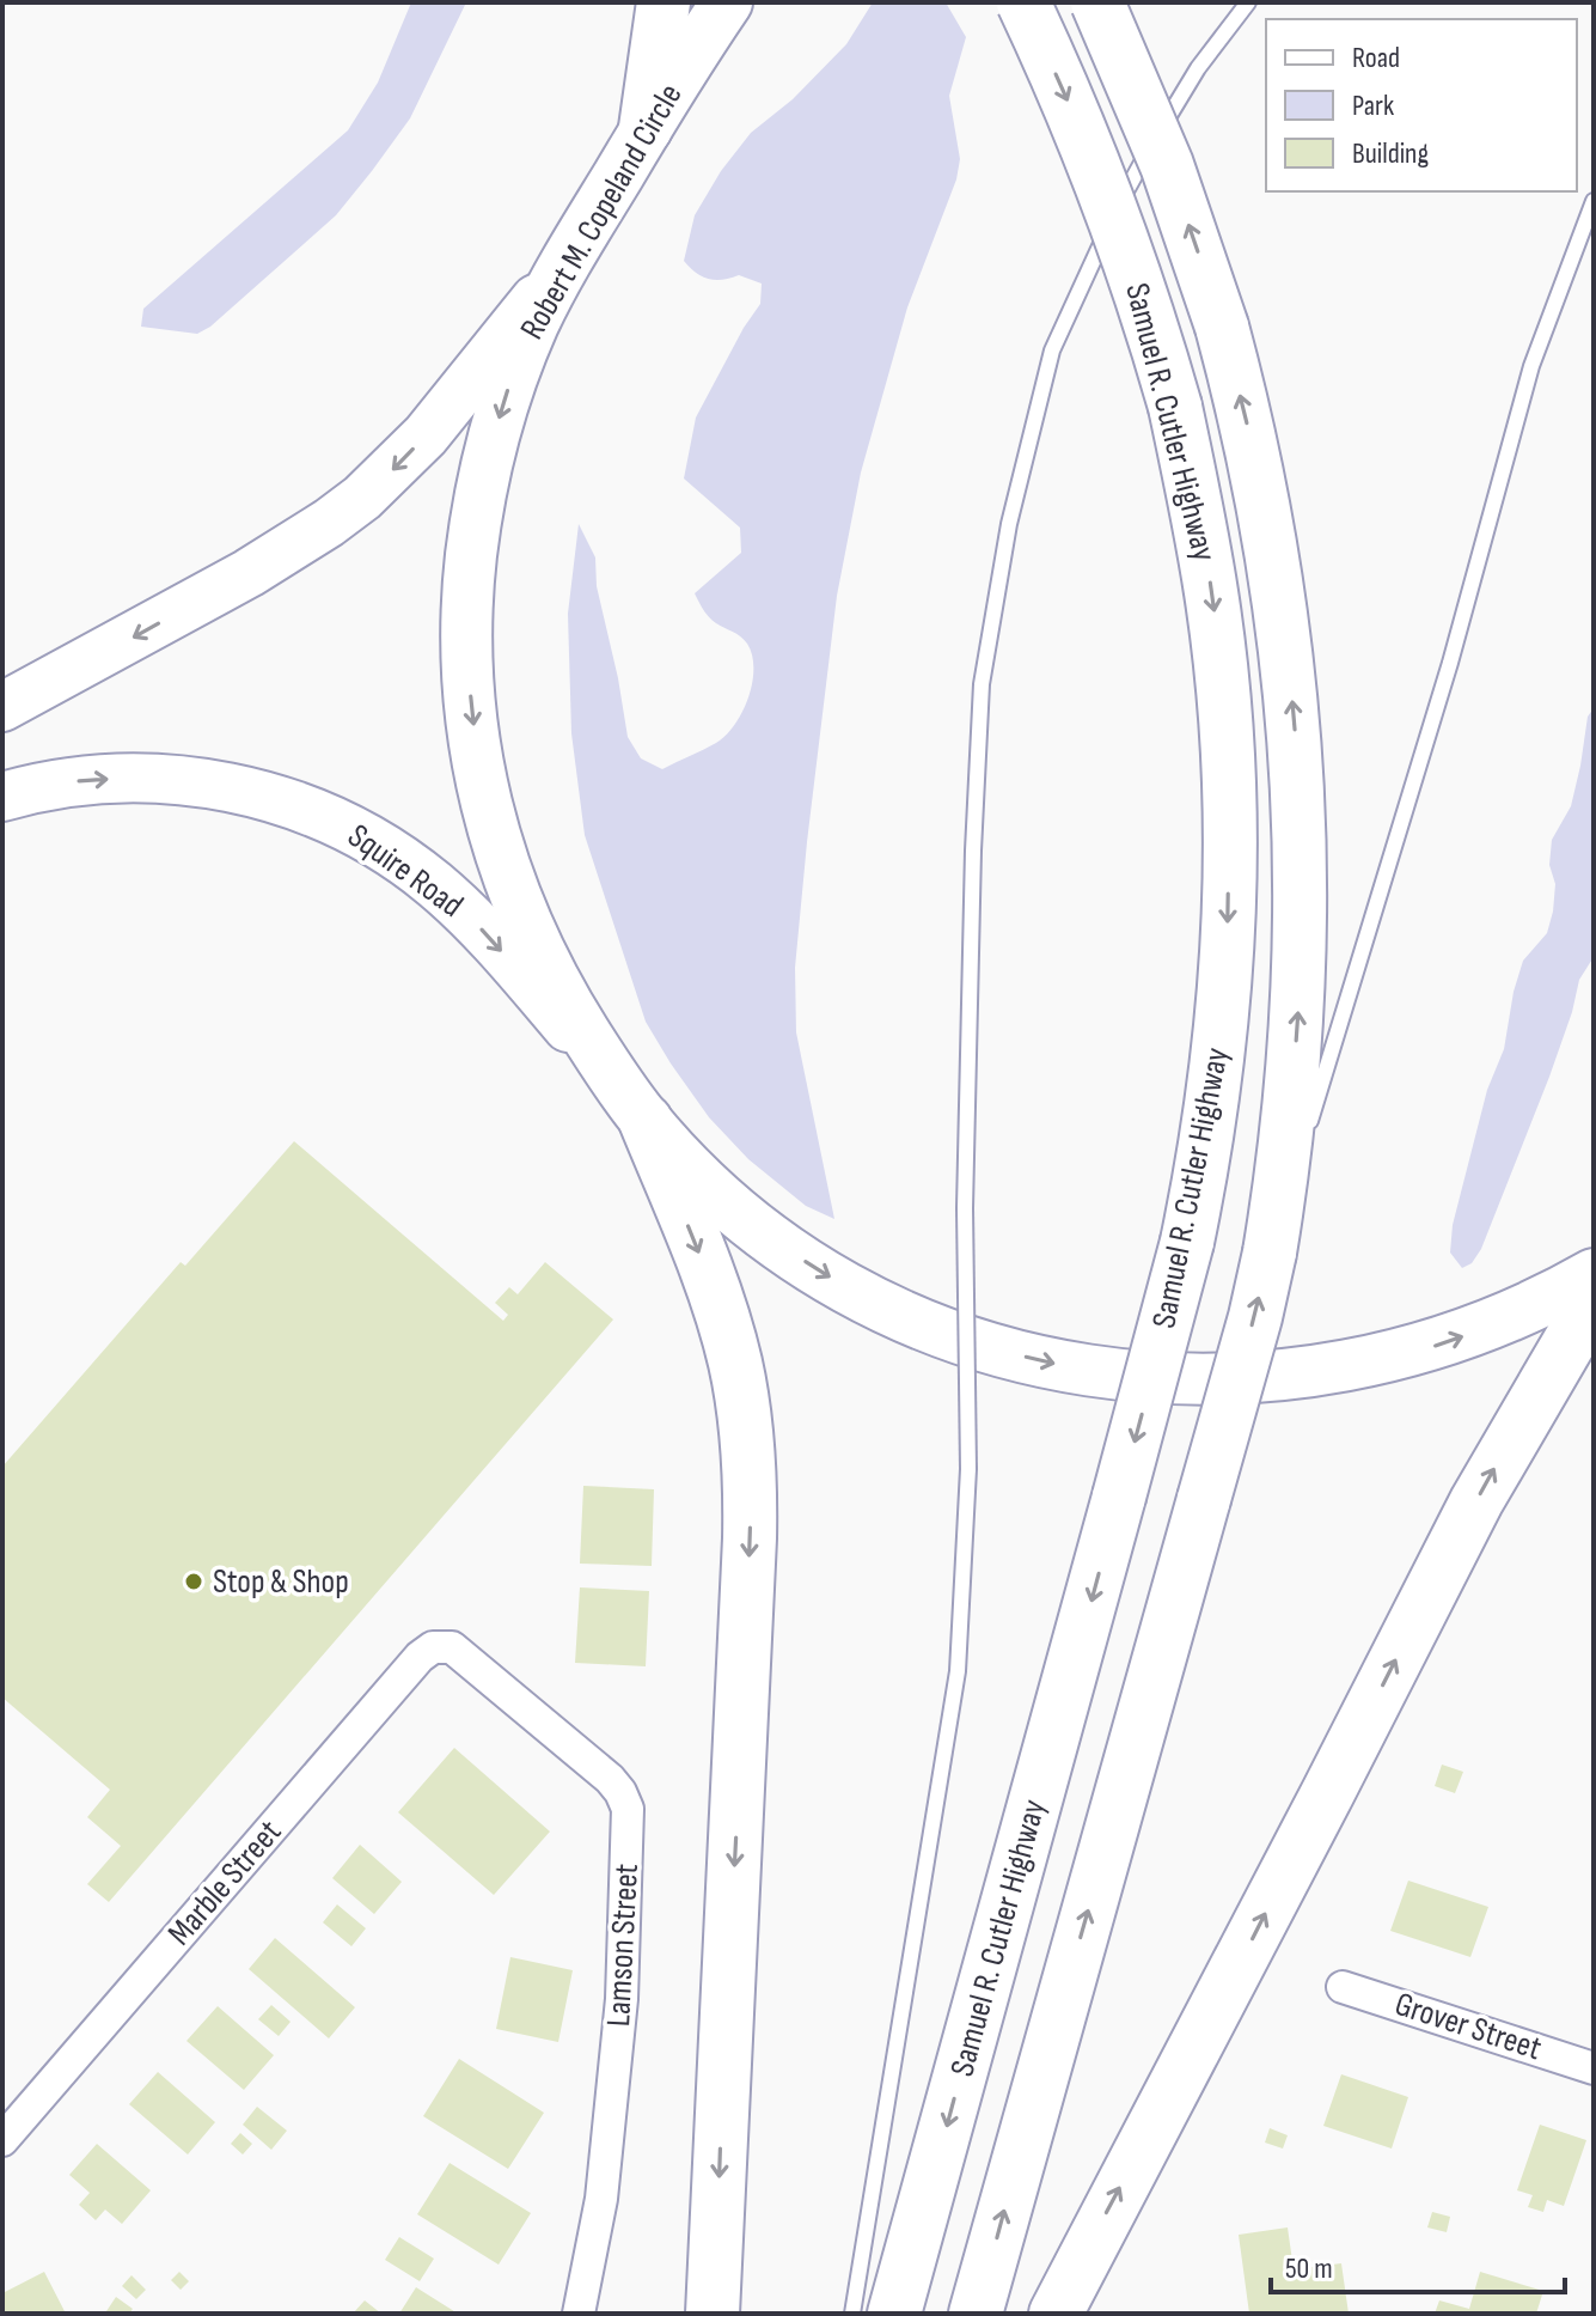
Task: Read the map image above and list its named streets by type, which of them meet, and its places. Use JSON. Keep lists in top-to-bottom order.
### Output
{
  "streets": {
    "highway": ["Robert M. Copeland Circle", "Samuel R. Cutler Highway"],
    "main road": ["Squire Road"],
    "street": ["Marble Street", "Lamson Street", "Grover Street"]
  },
  "crossings": [
    ["Robert M. Copeland Circle", "Squire Road"],
    ["Marble Street", "Lamson Street"]
  ],
  "one_way": ["Squire Road"],
  "places": ["Stop & Shop"],
  "legend": ["Road", "Park", "Building"],
  "scale_bar": "50 m"
}
